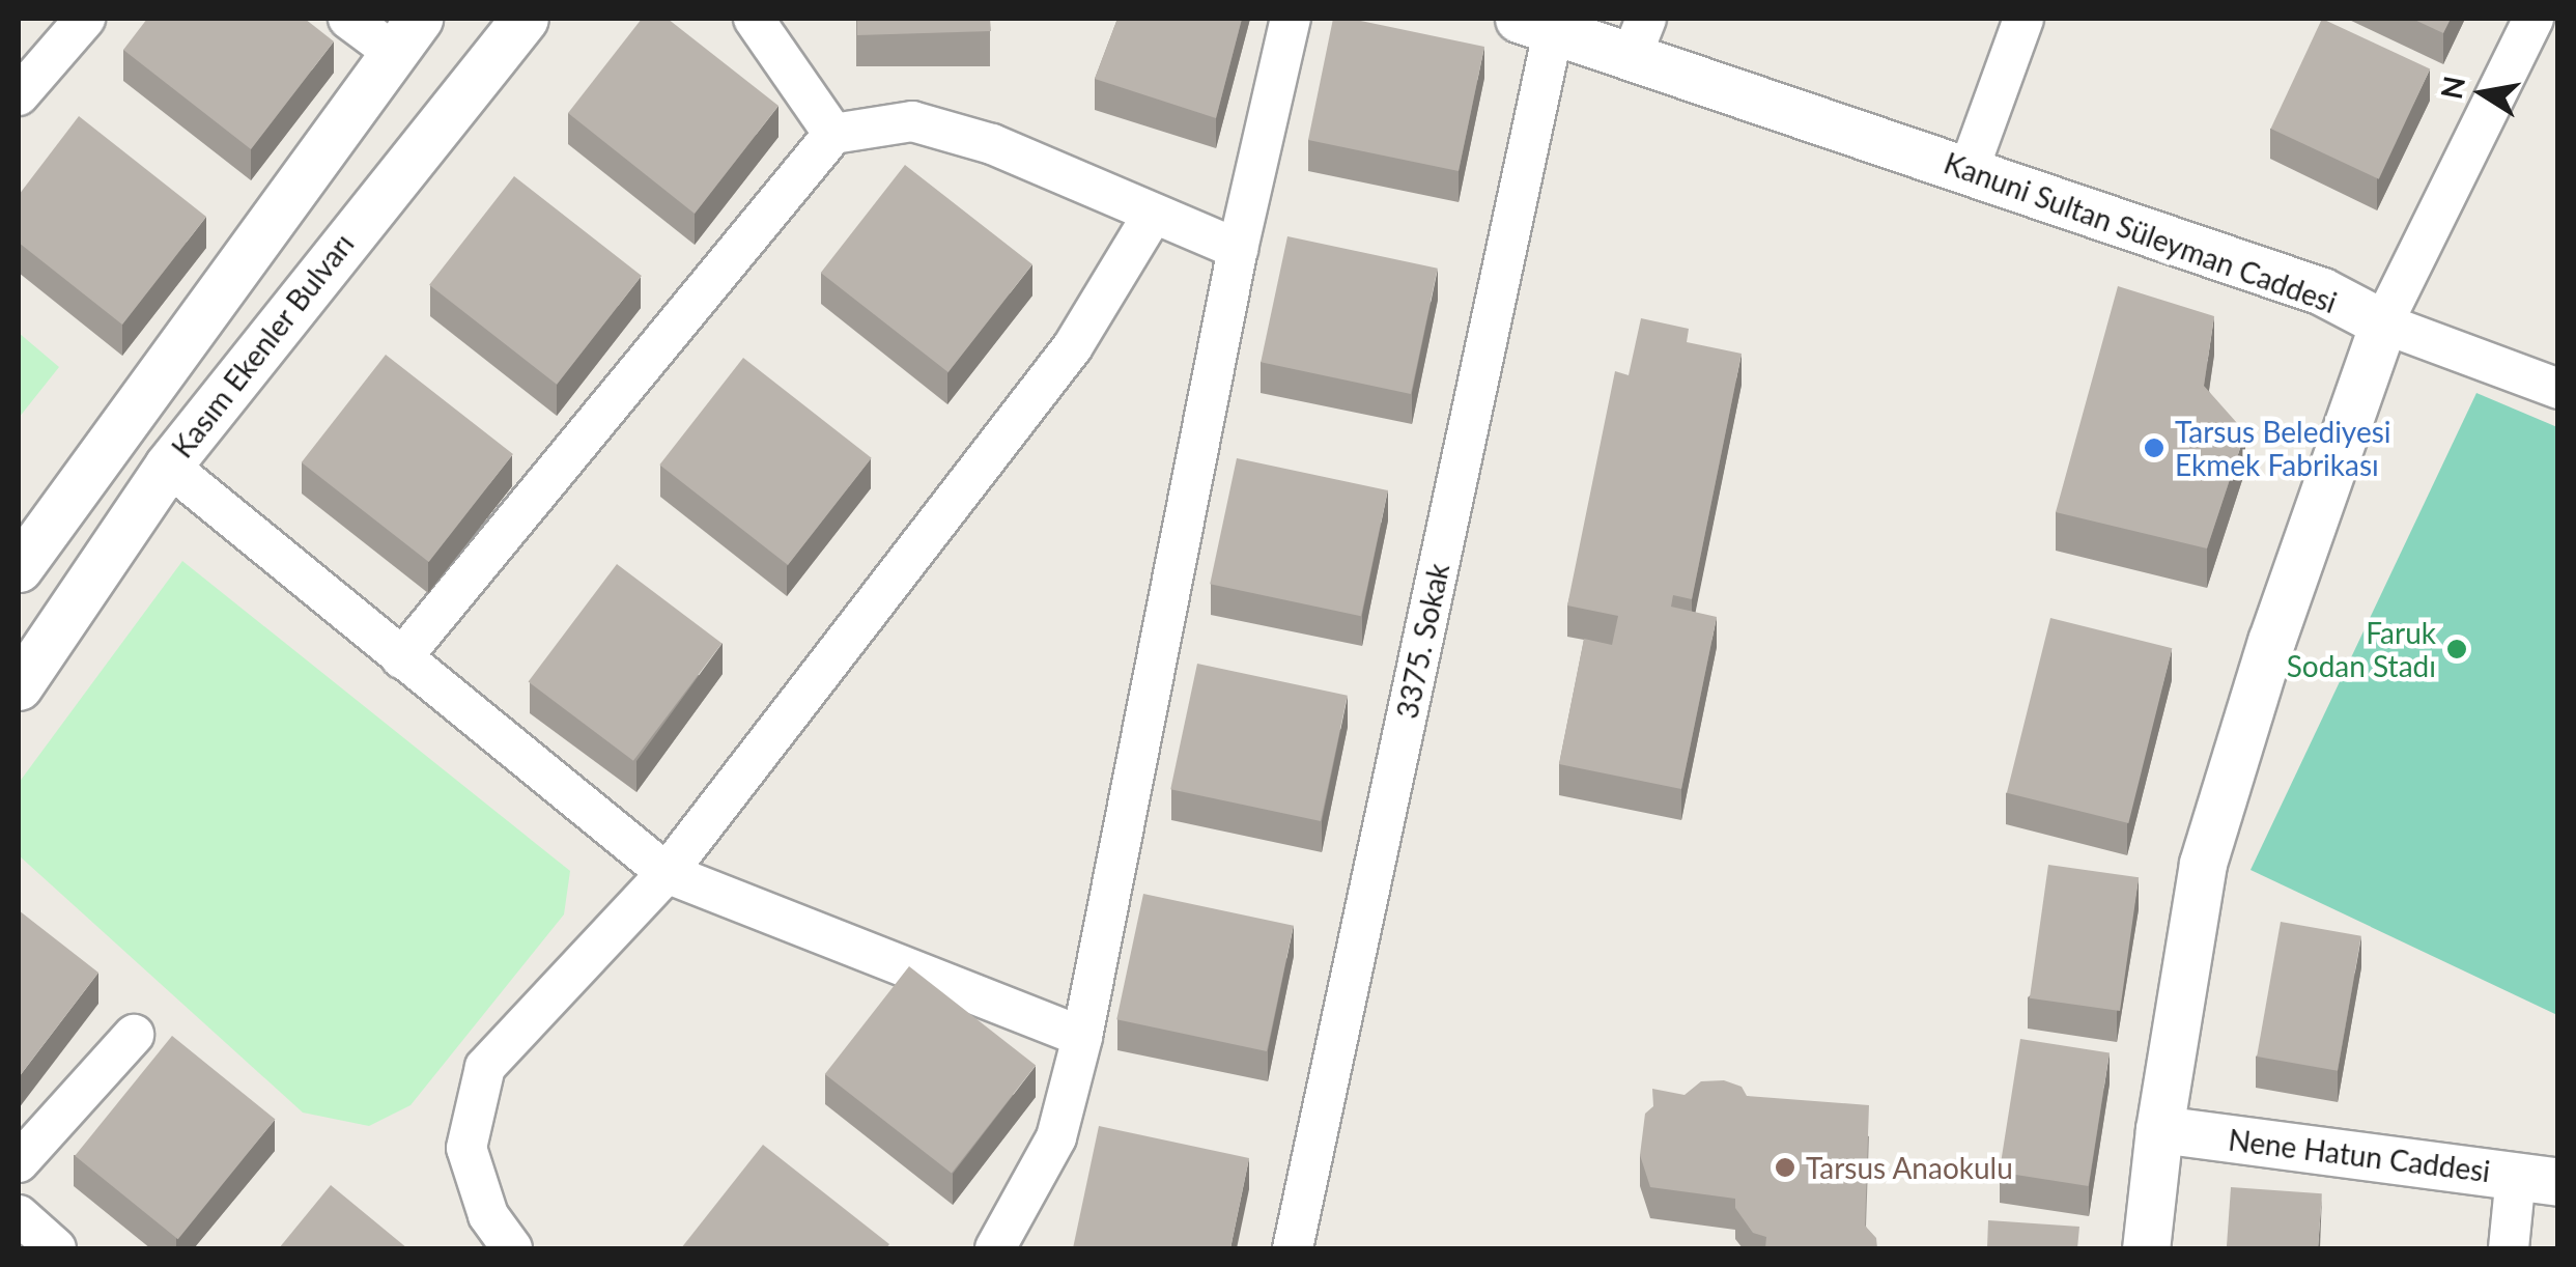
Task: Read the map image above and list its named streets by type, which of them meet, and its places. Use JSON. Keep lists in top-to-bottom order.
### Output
{
  "streets": {
    "street": [
      "Kanuni Sultan Süleyman Caddesi",
      "Kasım Ekenler Bulvarı",
      "3375. Sokak",
      "Nene Hatun Caddesi"
    ]
  },
  "crossings": [
    ["Kanuni Sultan Süleyman Caddesi", "3375. Sokak"]
  ],
  "places": ["Tarsus Belediyesi Ekmek Fabrikası", "Faruk Sodan Stadı", "Tarsus Anaokulu"],
  "north": "left"
}
